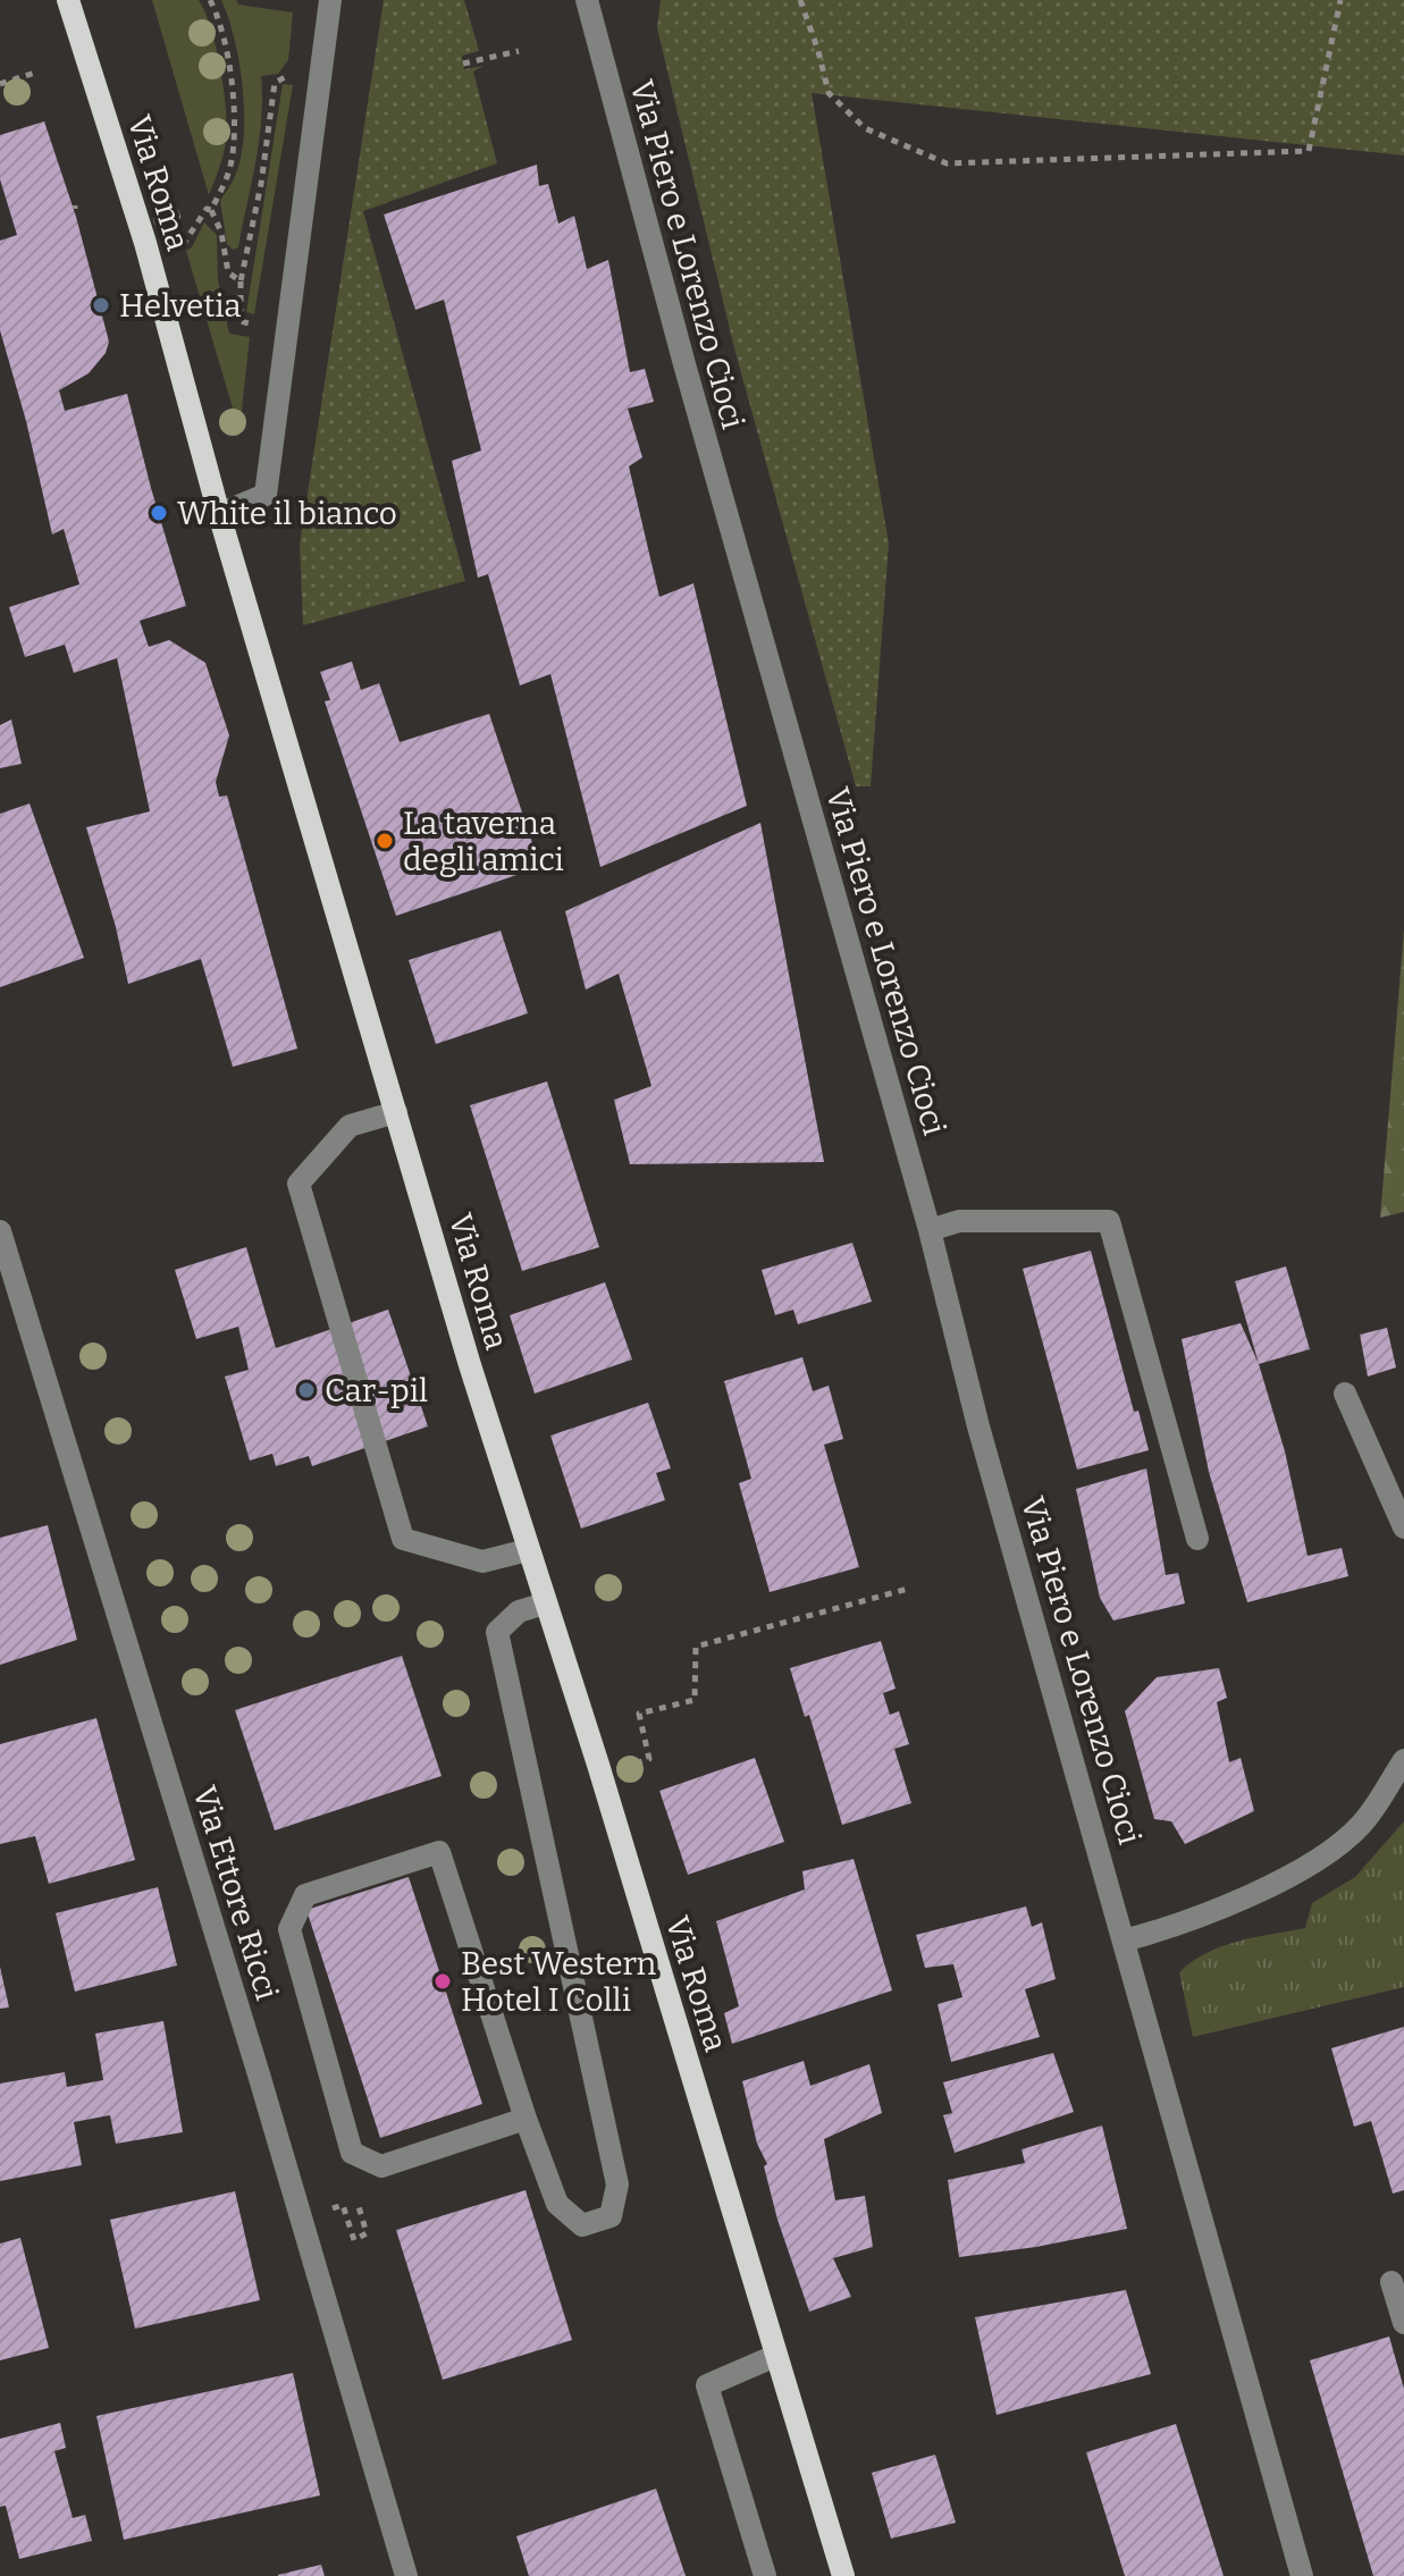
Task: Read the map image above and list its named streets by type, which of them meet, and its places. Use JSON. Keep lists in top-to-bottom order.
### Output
{
  "streets": {
    "main road": ["Via Roma"],
    "street": ["Via Piero e Lorenzo Cioci", "Via Ettore Ricci"]
  },
  "places": [
    "Helvetia",
    "White il bianco",
    "La taverna degli amici",
    "Car-pil",
    "Best Western Hotel I Colli"
  ]
}
